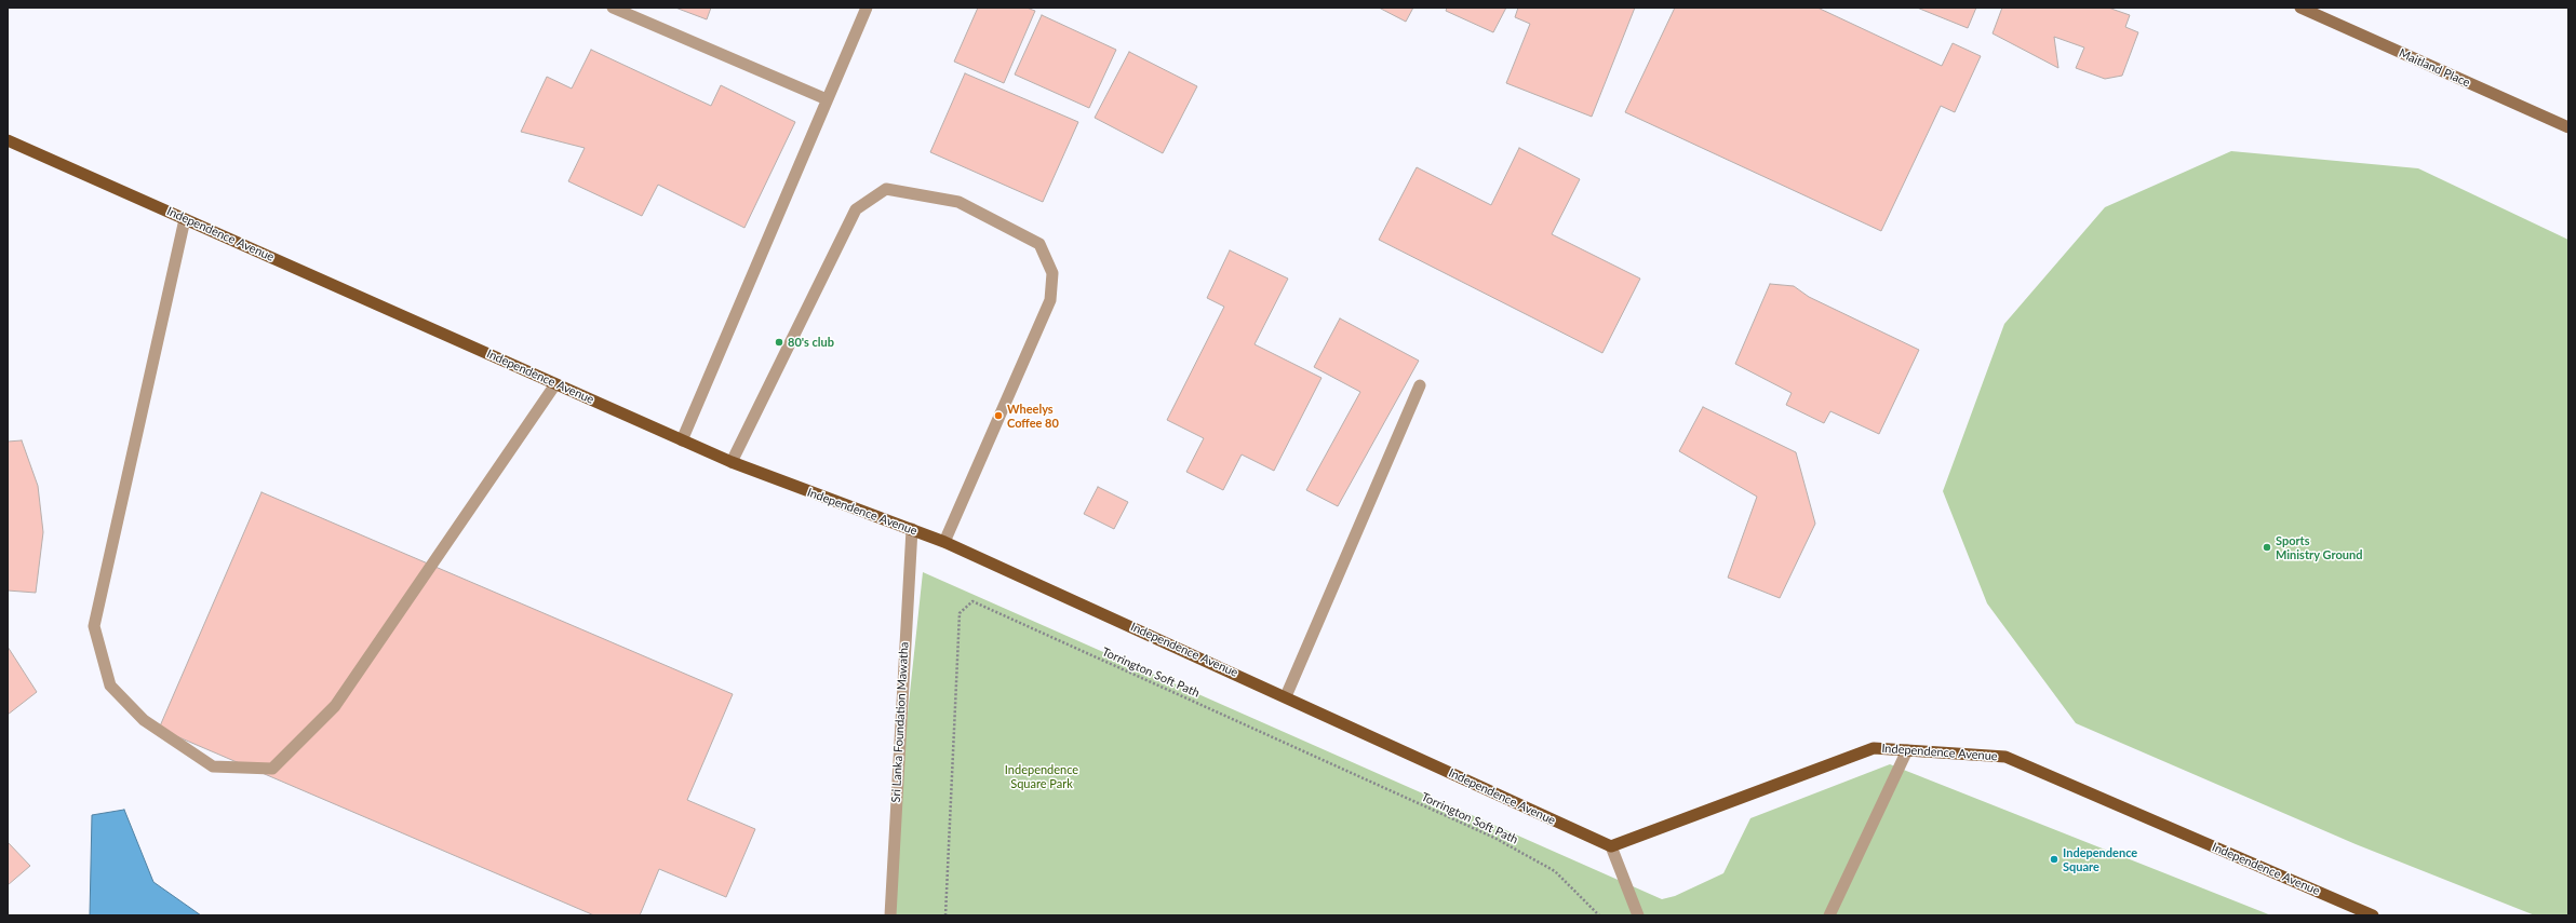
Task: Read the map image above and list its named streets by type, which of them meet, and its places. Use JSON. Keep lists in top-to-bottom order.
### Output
{
  "streets": {
    "main road": ["Maitland Place", "Independence Avenue"],
    "street": ["Sri Lanka Foundation Mawatha"],
    "path": ["Torrington Soft Path"]
  },
  "crossings": [
    ["Independence Avenue", "Sri Lanka Foundation Mawatha"]
  ],
  "parks": ["Independence Square Park"],
  "places": [
    "80's club",
    "Wheelys Coffee 80",
    "Sports Ministry Ground",
    "Independence Square"
  ]
}
